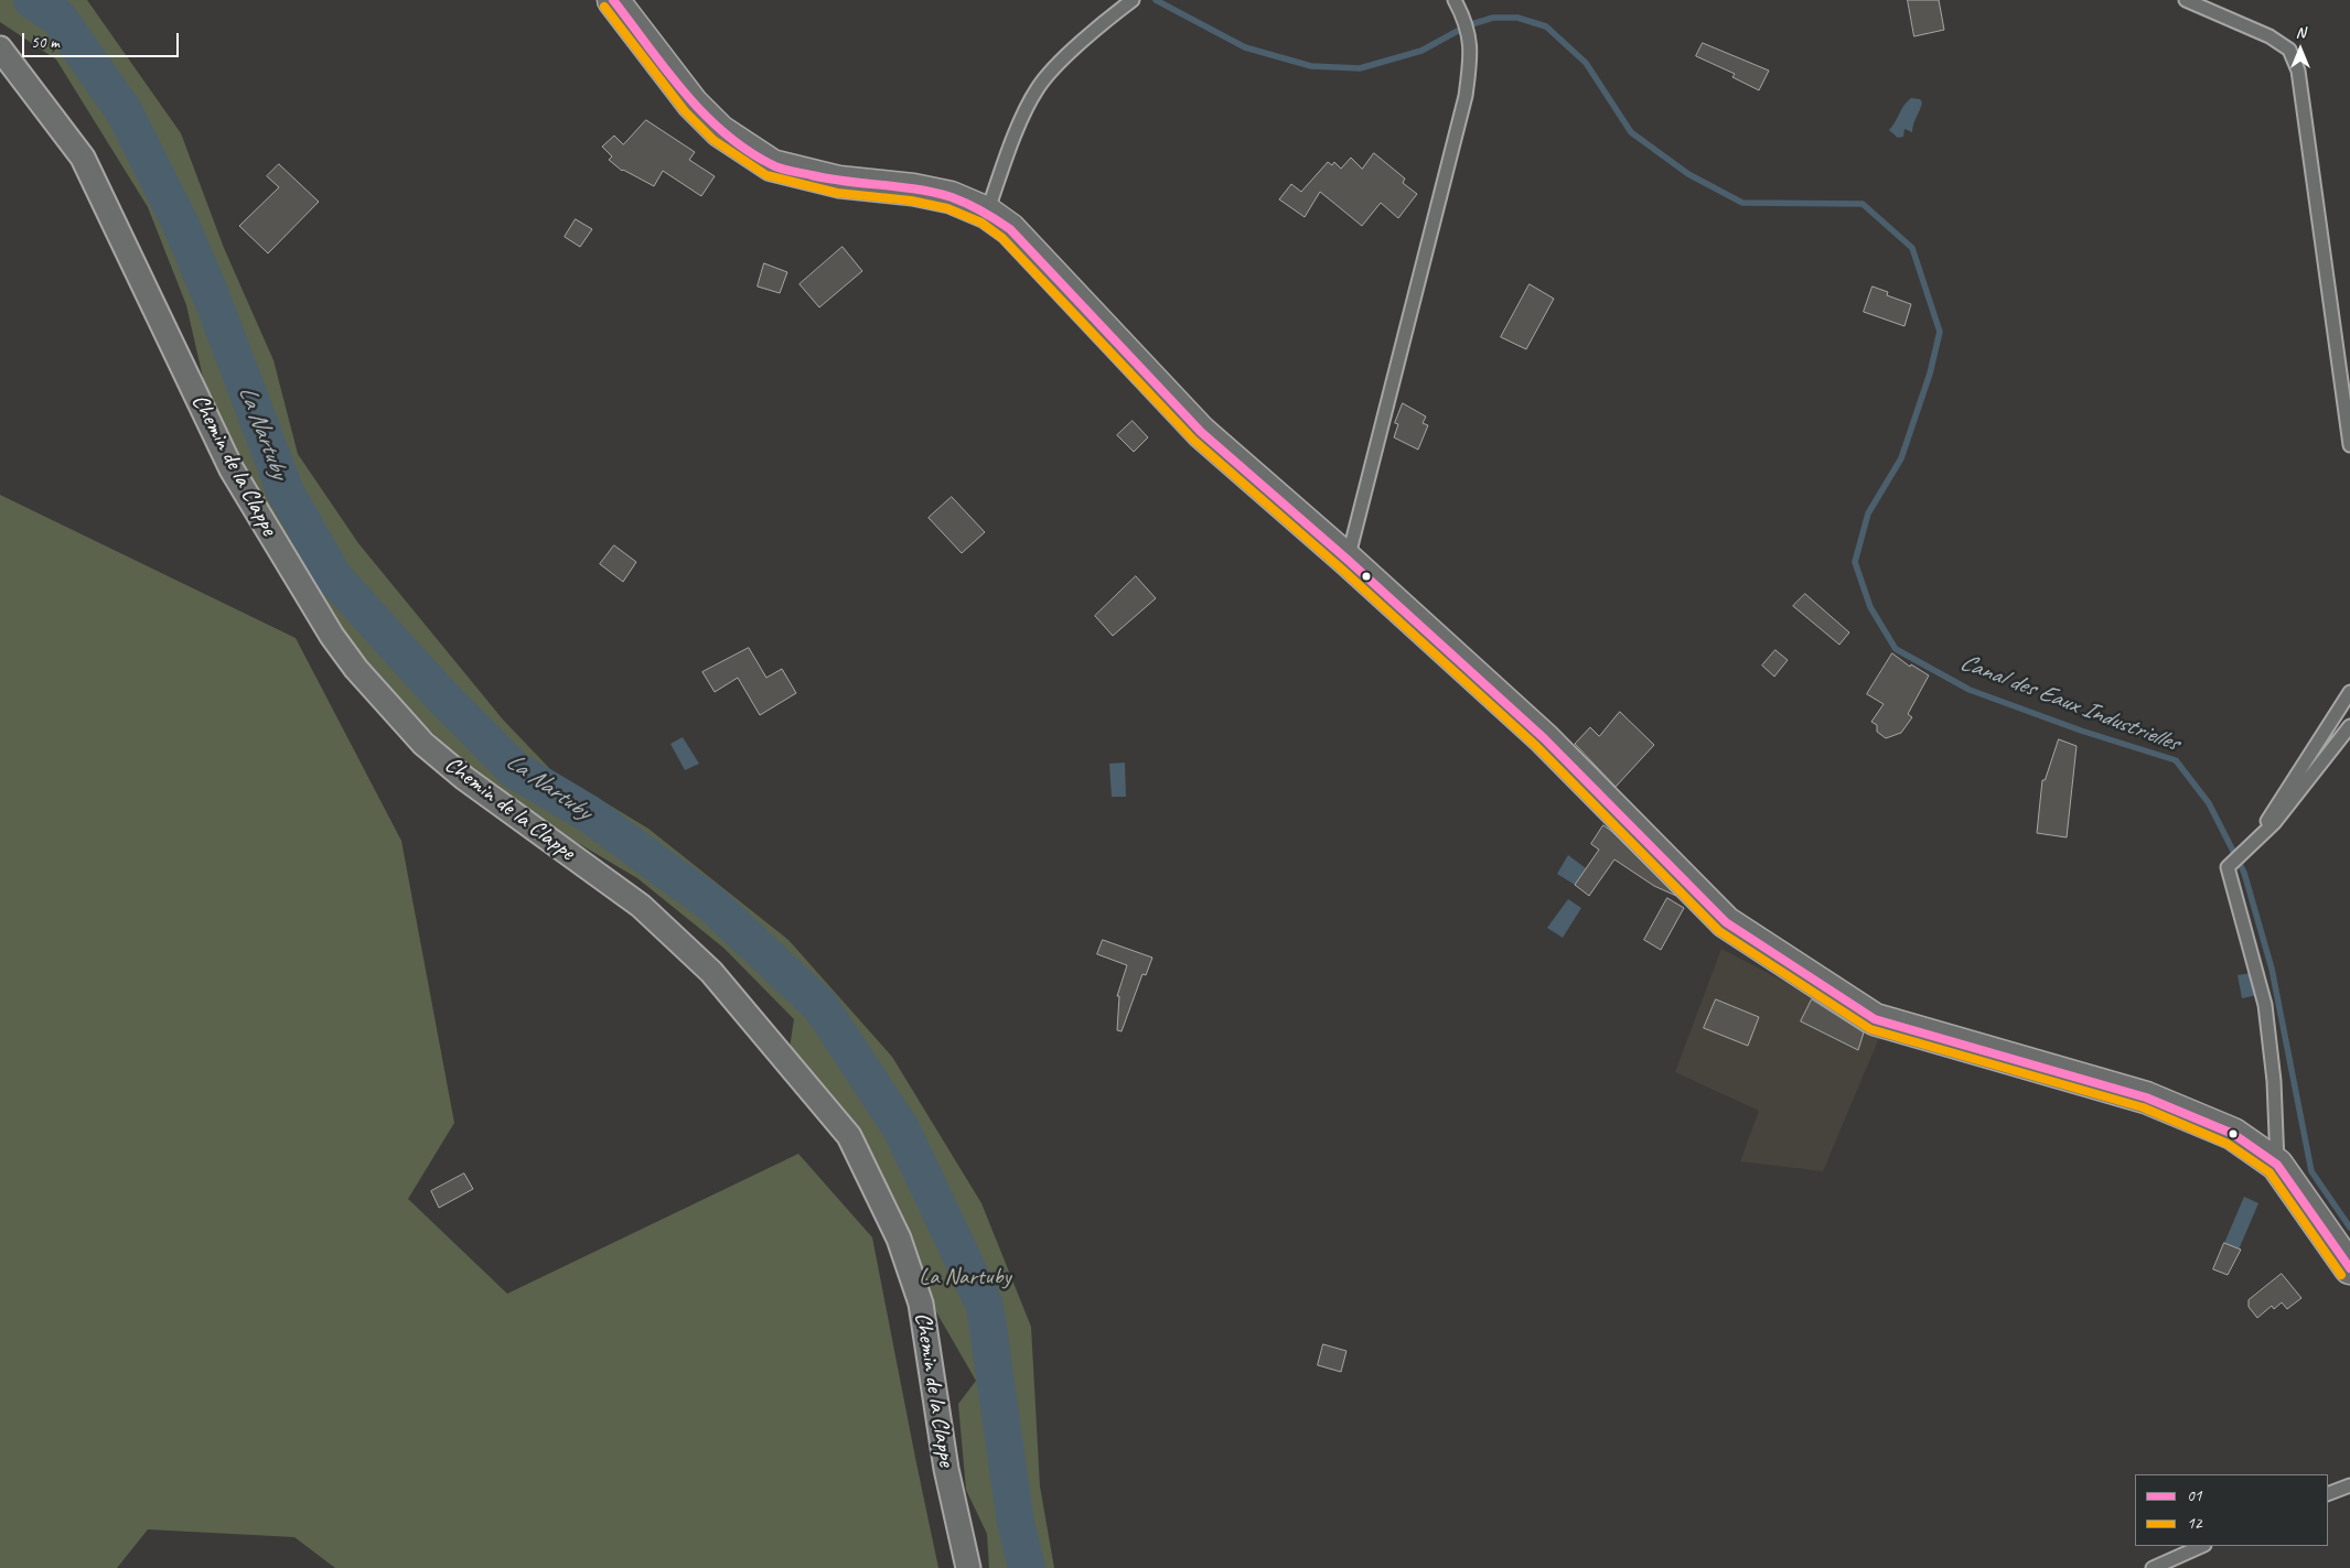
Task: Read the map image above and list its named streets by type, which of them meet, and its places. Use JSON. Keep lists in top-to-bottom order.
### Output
{
  "streets": {
    "street": ["Chemin de la Clappe"]
  },
  "water": ["La Nartuby", "Canal des Eaux Industrielles"],
  "parks": ["La Nartuby"],
  "lines": ["transit line 01", "transit line 12"],
  "legend": ["01", "12"],
  "scale_bar": "50 m",
  "north": "top"
}
